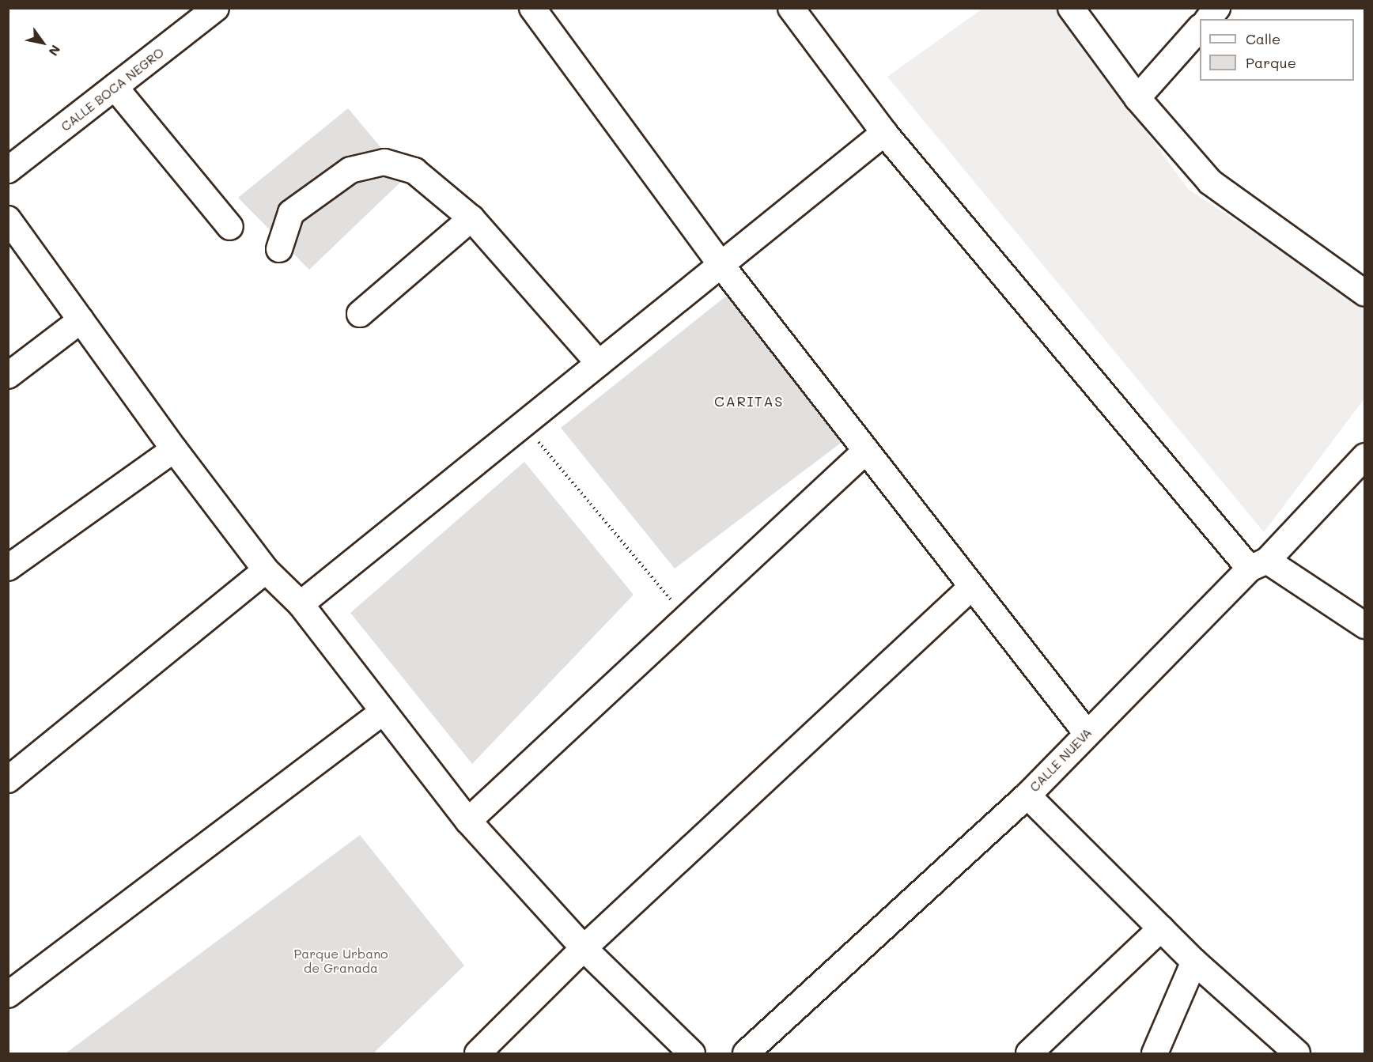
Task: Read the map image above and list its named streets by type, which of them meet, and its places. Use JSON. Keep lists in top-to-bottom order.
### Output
{
  "streets": {
    "street": ["CALLE BOCA NEGRO", "CALLE NUEVA"]
  },
  "districts": ["CARITAS"],
  "parks": ["Parque Urbano de Granada"],
  "legend": ["Calle", "Parque"],
  "north": "bottom right"
}
